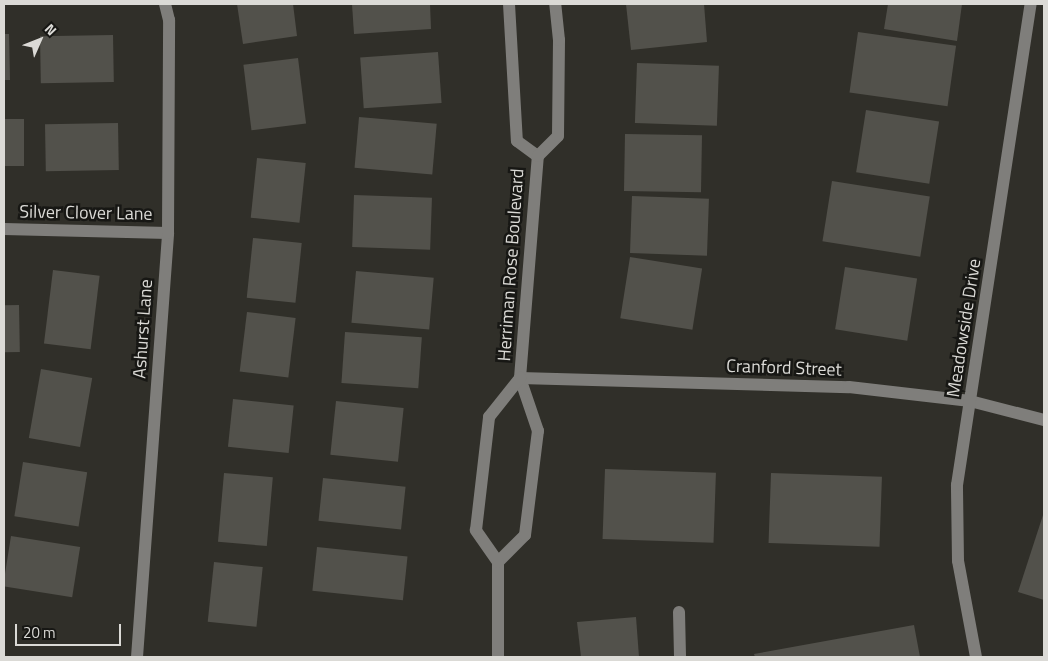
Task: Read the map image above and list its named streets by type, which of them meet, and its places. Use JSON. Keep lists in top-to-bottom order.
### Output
{
  "streets": {
    "street": [
      "Silver Clover Lane",
      "Herriman Rose Boulevard",
      "Meadowside Drive",
      "Ashurst Lane",
      "Cranford Street"
    ]
  },
  "crossings": [
    ["Silver Clover Lane", "Ashurst Lane"],
    ["Herriman Rose Boulevard", "Cranford Street"],
    ["Meadowside Drive", "Cranford Street"]
  ],
  "scale_bar": "20 m",
  "north": "top right"
}
